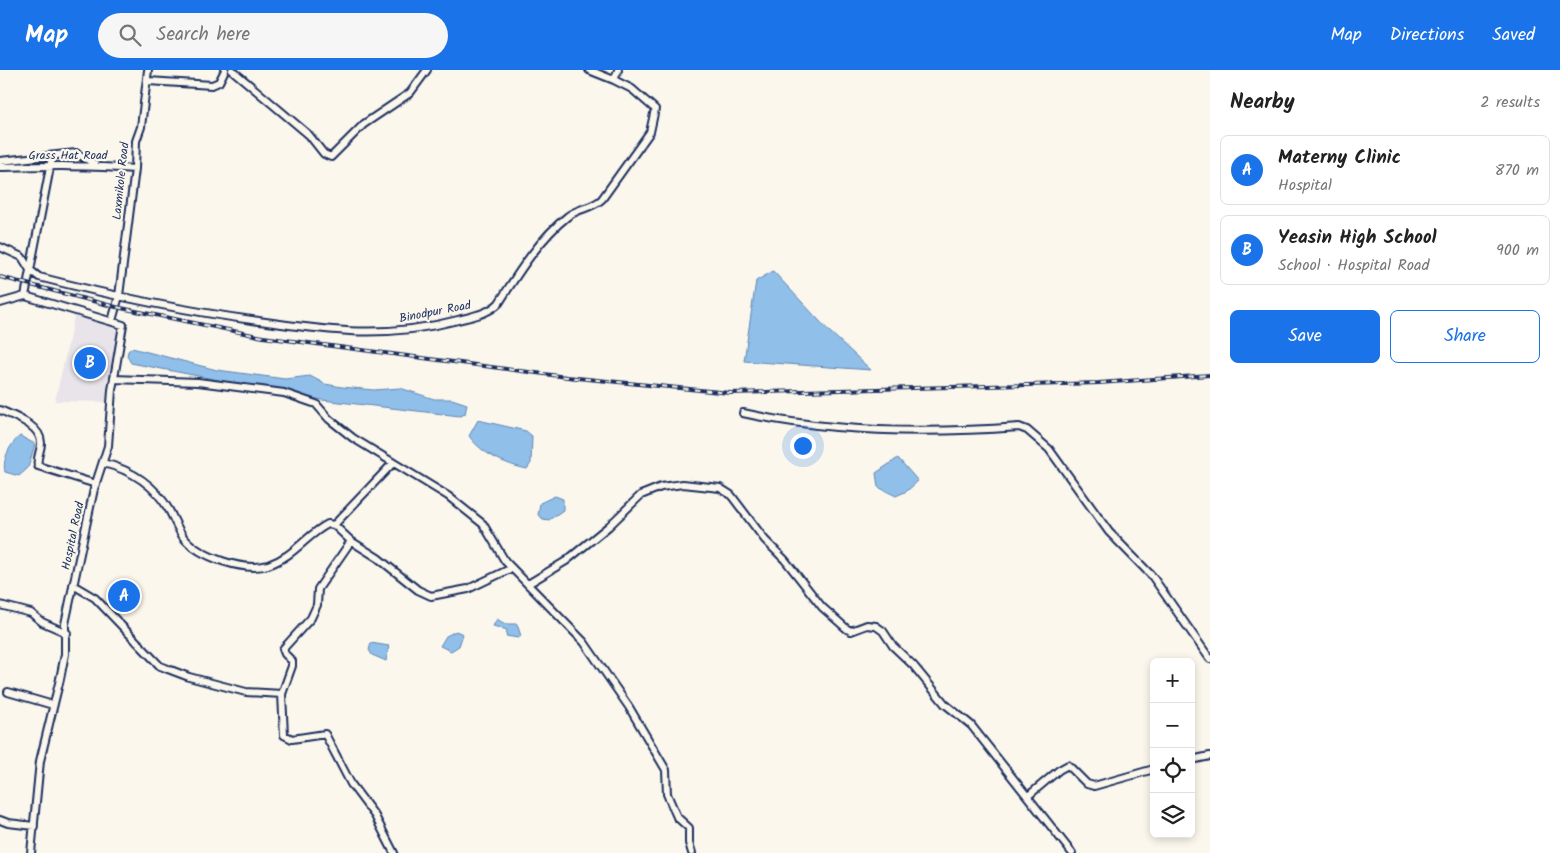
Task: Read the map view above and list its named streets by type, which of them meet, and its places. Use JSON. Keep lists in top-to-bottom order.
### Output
{
  "streets": {
    "street": [
      "Grass Hat Road",
      "Laxmikole Road",
      "Binodpur Road",
      "Hospital Road"
    ]
  },
  "crossings": [
    ["Grass Hat Road", "Laxmikole Road"],
    ["Laxmikole Road", "Binodpur Road"],
    ["Laxmikole Road", "Hospital Road"]
  ],
  "page": {
    "header": "Map",
    "search": "Search here",
    "nav": ["Map", "Directions", "Saved"],
    "heading": ["Nearby", "2 results"],
    "list": [
      {
        "mark": "A",
        "name": "Materny Clinic",
        "note": "Hospital",
        "value": "870 m"
      },
      {
        "mark": "B",
        "name": "Yeasin High School",
        "note": "School · Hospital Road",
        "value": "900 m"
      }
    ],
    "buttons": ["Save", "Share"],
    "pins": ["B", "A"],
    "map_buttons": ["+", "−"]
  }
}
